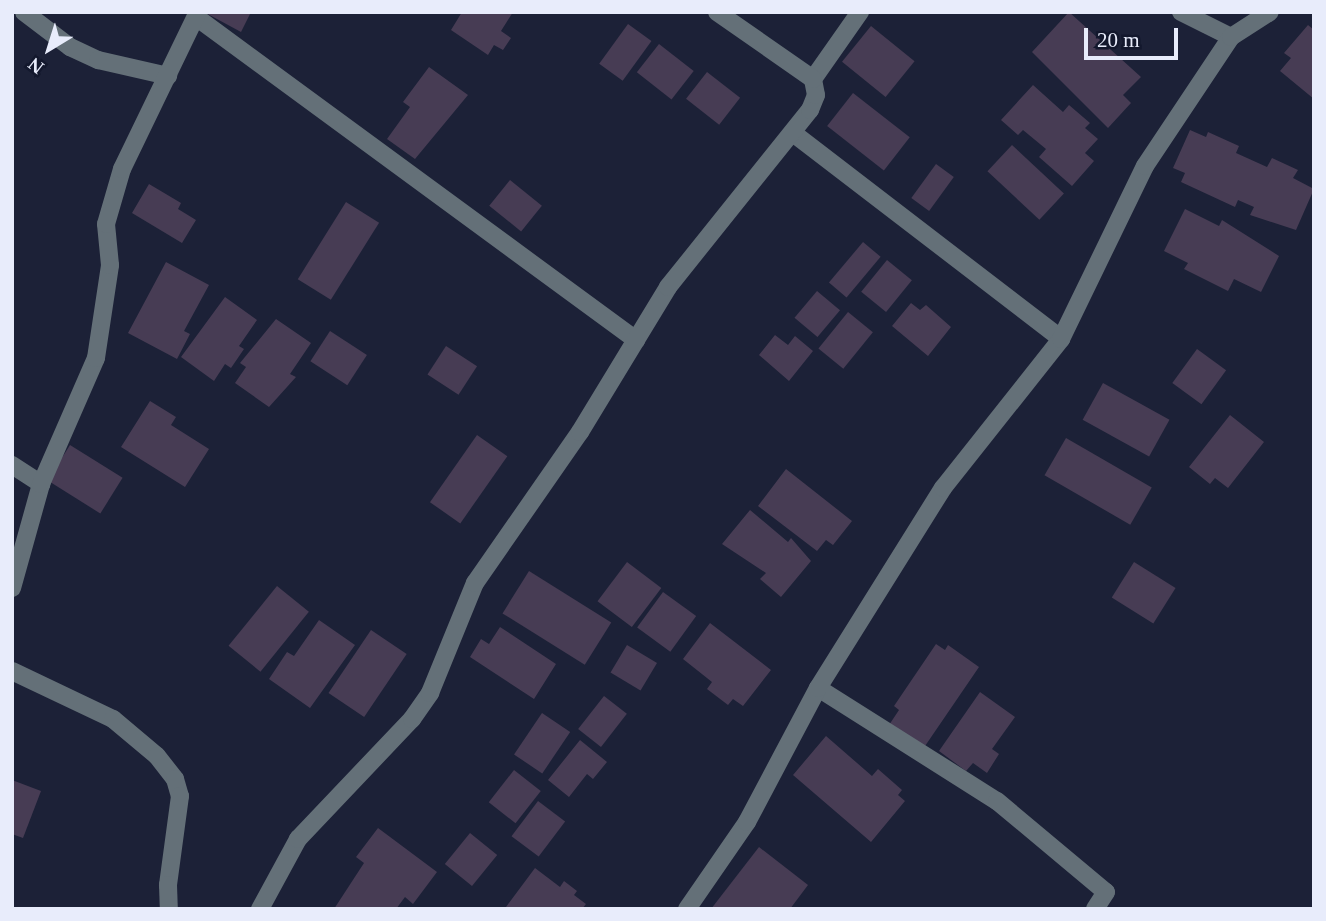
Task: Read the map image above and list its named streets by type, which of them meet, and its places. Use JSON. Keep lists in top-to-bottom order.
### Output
{
  "scale_bar": "20 m",
  "north": "bottom left"
}
